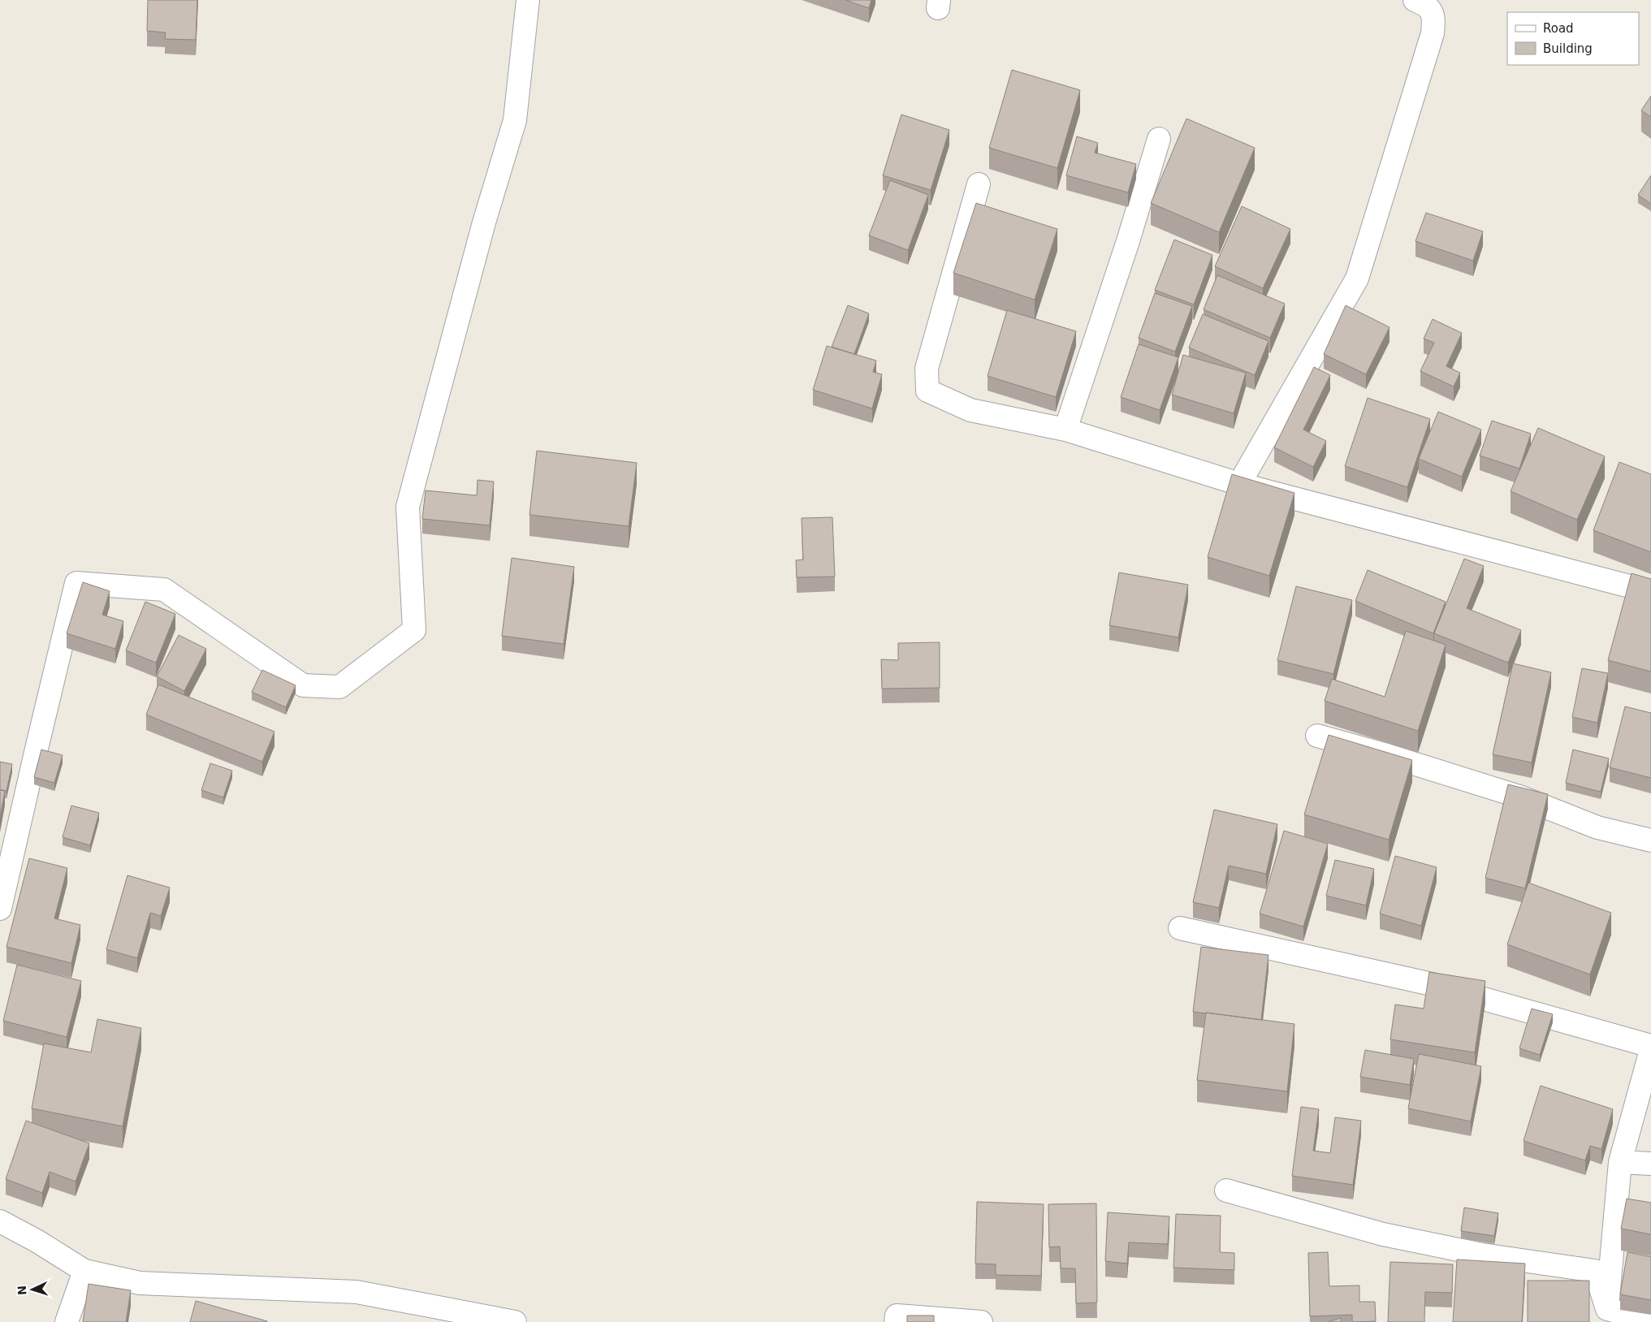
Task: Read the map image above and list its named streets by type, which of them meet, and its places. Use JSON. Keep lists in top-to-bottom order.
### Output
{
  "legend": ["Road", "Building"],
  "north": "left"
}
